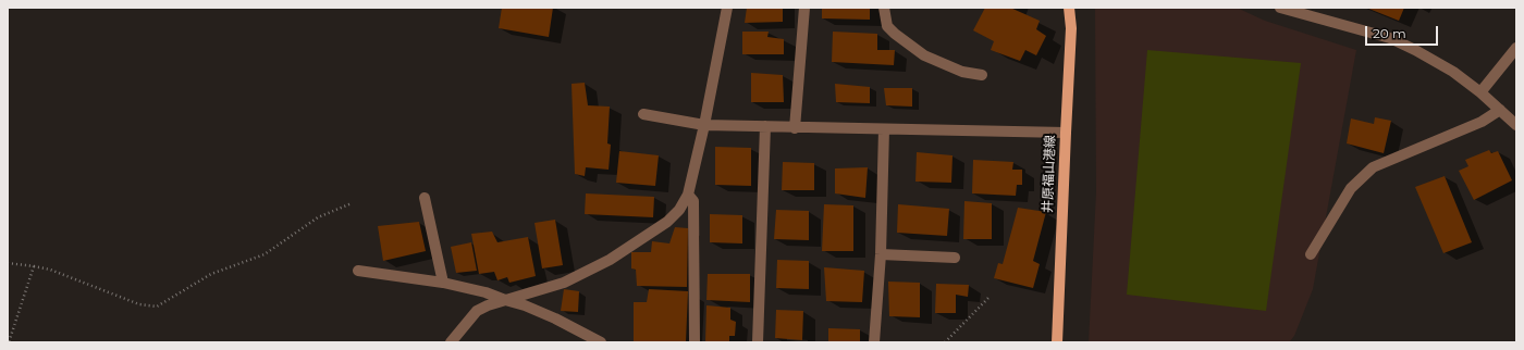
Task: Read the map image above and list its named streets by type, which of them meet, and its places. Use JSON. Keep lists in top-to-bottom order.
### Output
{
  "streets": {
    "main road": ["井原福山港線"]
  },
  "scale_bar": "20 m"
}
